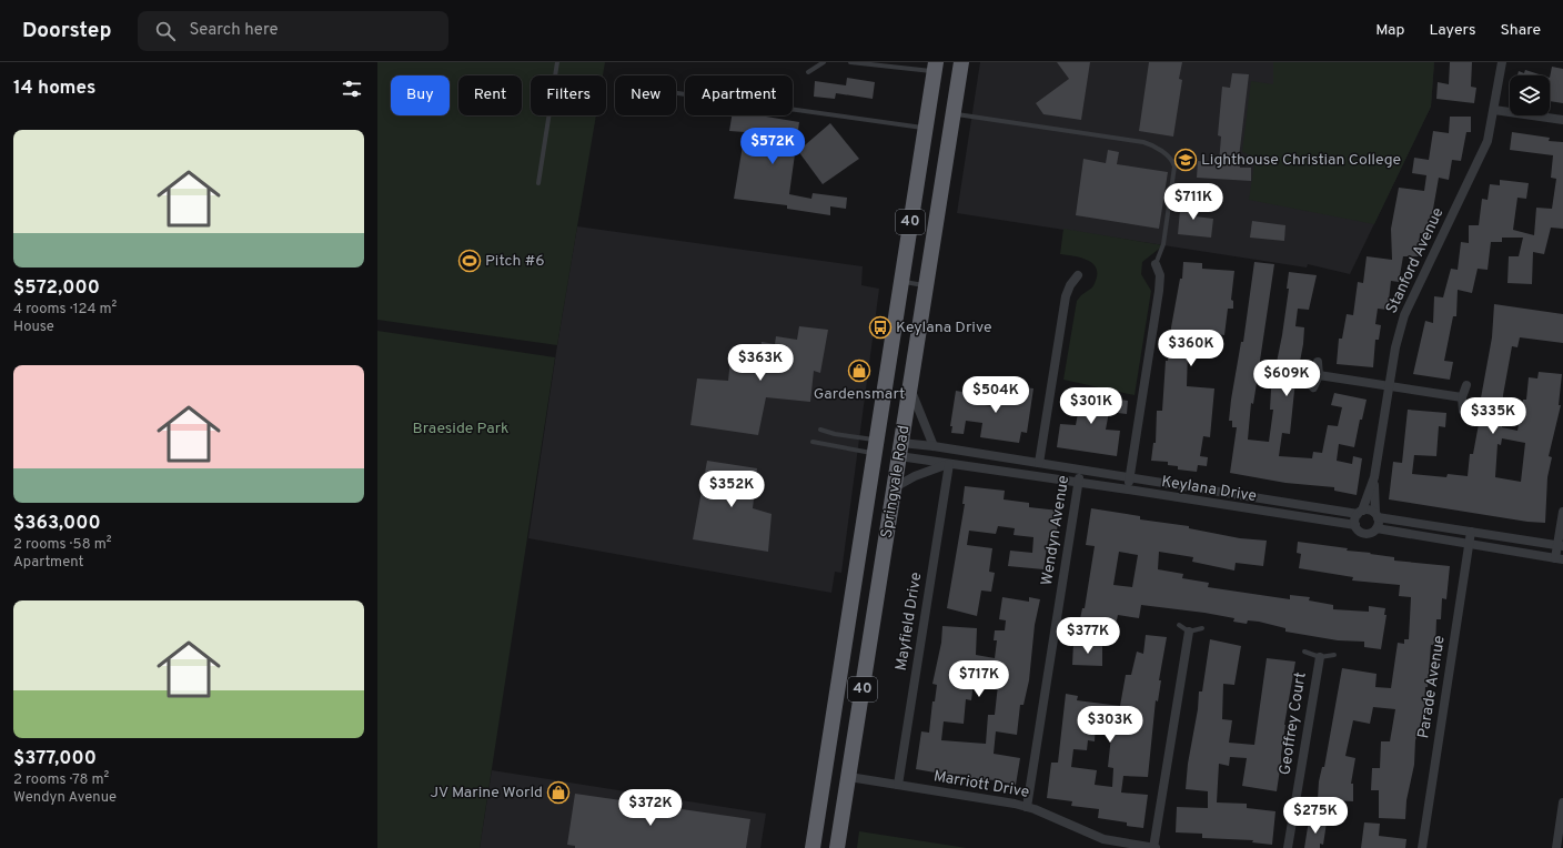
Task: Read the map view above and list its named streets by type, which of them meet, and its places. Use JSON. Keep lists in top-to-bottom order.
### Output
{
  "streets": {
    "highway": ["40", "Springvale Road", "Keylana Drive"],
    "street": [
      "Stanford Avenue",
      "Wendyn Avenue",
      "Mayfield Drive",
      "Parade Avenue",
      "Geoffrey Court",
      "Marriott Drive"
    ]
  },
  "crossings": [
    ["Stanford Avenue", "Keylana Drive"],
    ["Springvale Road", "Keylana Drive"],
    ["Springvale Road", "Marriott Drive"],
    ["Keylana Drive", "Wendyn Avenue"],
    ["Keylana Drive", "Mayfield Drive"],
    ["Wendyn Avenue", "Marriott Drive"],
    ["Mayfield Drive", "Marriott Drive"]
  ],
  "parks": ["Braeside Park"],
  "places": {
    "school or university": ["Lighthouse Christian College"],
    "sports": ["Pitch #6"],
    "bus stop": ["Keylana Drive"],
    "shop": ["Gardensmart", "JV Marine World"]
  },
  "page": {
    "header": "Doorstep",
    "search": "Search here",
    "nav": ["Map", "Layers", "Share"],
    "heading": "14 homes",
    "chip": [
      "Buy",
      "Rent",
      "Filters",
      "New",
      "Apartment"
    ],
    "list": [
      {
        "name": "$572,000",
        "note": "4 rooms · 124 m² · House"
      },
      {
        "name": "$363,000",
        "note": "2 rooms · 58 m² · Apartment"
      },
      {
        "name": "$377,000",
        "note": "2 rooms · 78 m² · Wendyn Avenue"
      }
    ],
    "price": [
      "$572K",
      "$711K",
      "$360K",
      "$363K",
      "$609K",
      "$504K",
      "$301K",
      "$335K",
      "$352K",
      "$377K",
      "$717K",
      "$303K",
      "$372K",
      "$275K"
    ]
  }
}
